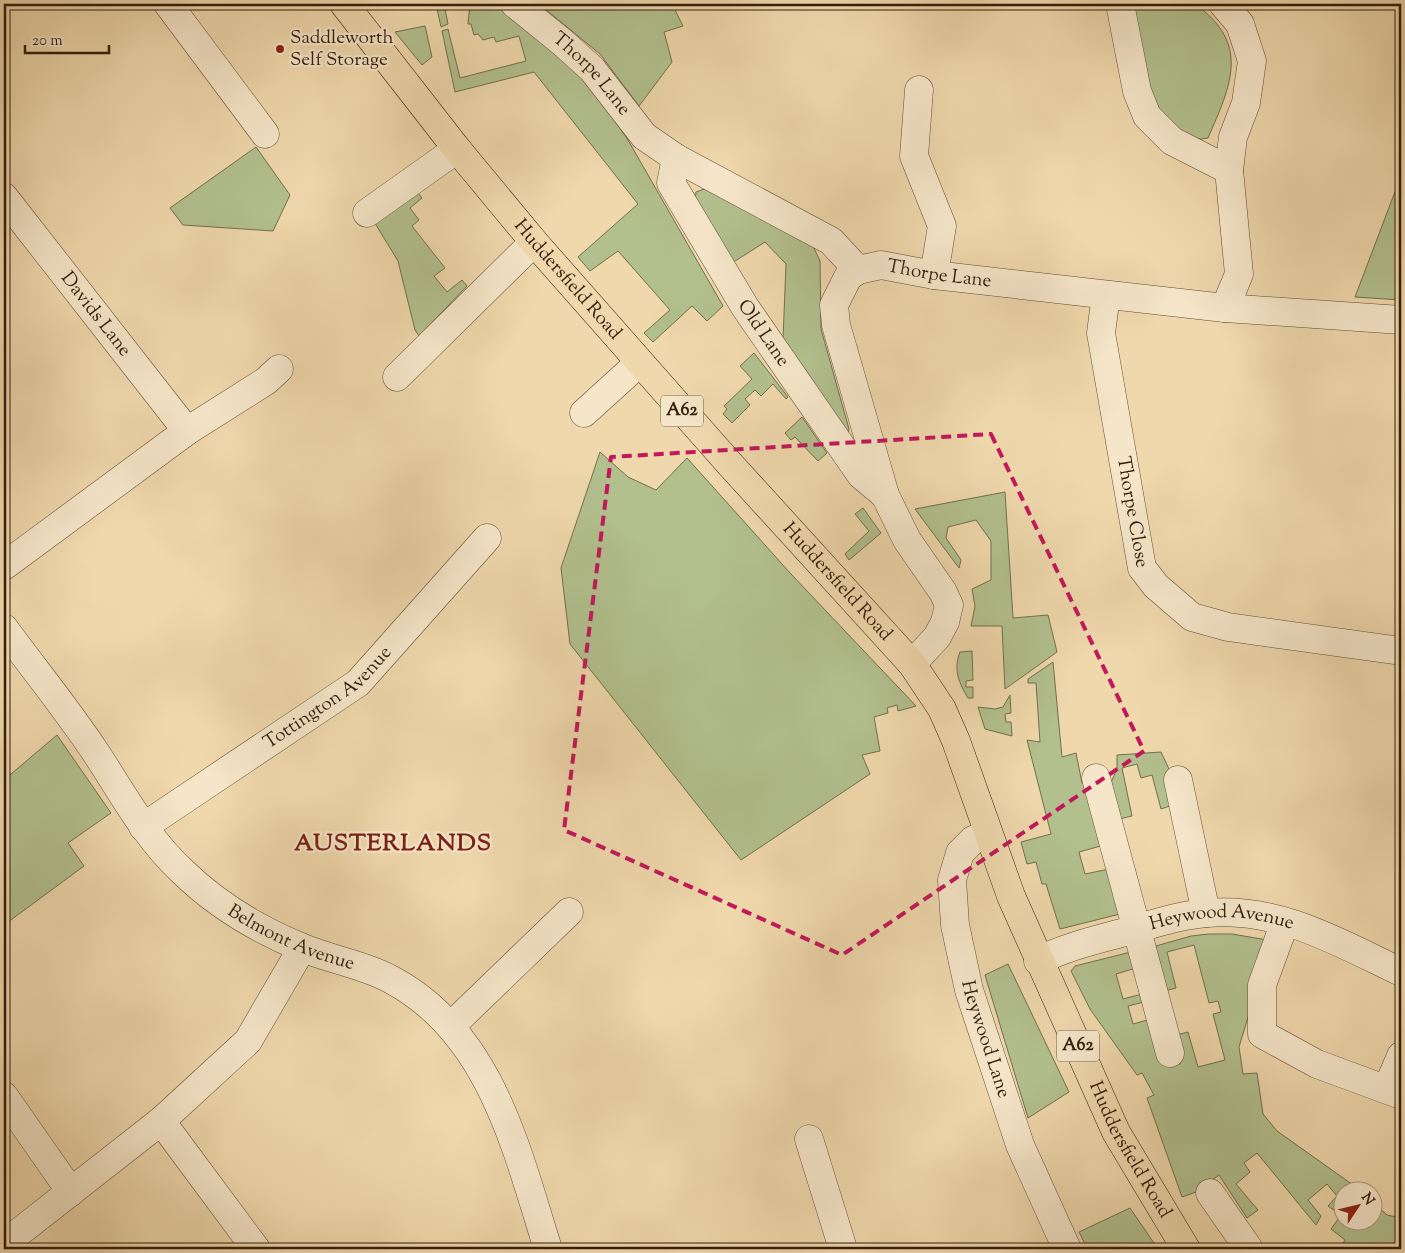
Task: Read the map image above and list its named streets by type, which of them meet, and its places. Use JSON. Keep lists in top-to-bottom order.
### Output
{
  "streets": {
    "main road": ["Huddersfield Road", "A62"],
    "street": [
      "Thorpe Lane",
      "Davids Lane",
      "Old Lane",
      "Thorpe Close",
      "Tottington Avenue",
      "Heywood Avenue",
      "Belmont Avenue",
      "Heywood Lane"
    ]
  },
  "crossings": [
    ["Thorpe Lane", "Old Lane"],
    ["Thorpe Lane", "Thorpe Close"],
    ["Huddersfield Road", "Old Lane"],
    ["Huddersfield Road", "Heywood Avenue"],
    ["Huddersfield Road", "Heywood Lane"],
    ["Tottington Avenue", "Belmont Avenue"]
  ],
  "districts": ["AUSTERLANDS"],
  "places": ["Saddleworth Self Storage"],
  "scale_bar": "20 m",
  "north": "top right"
}
